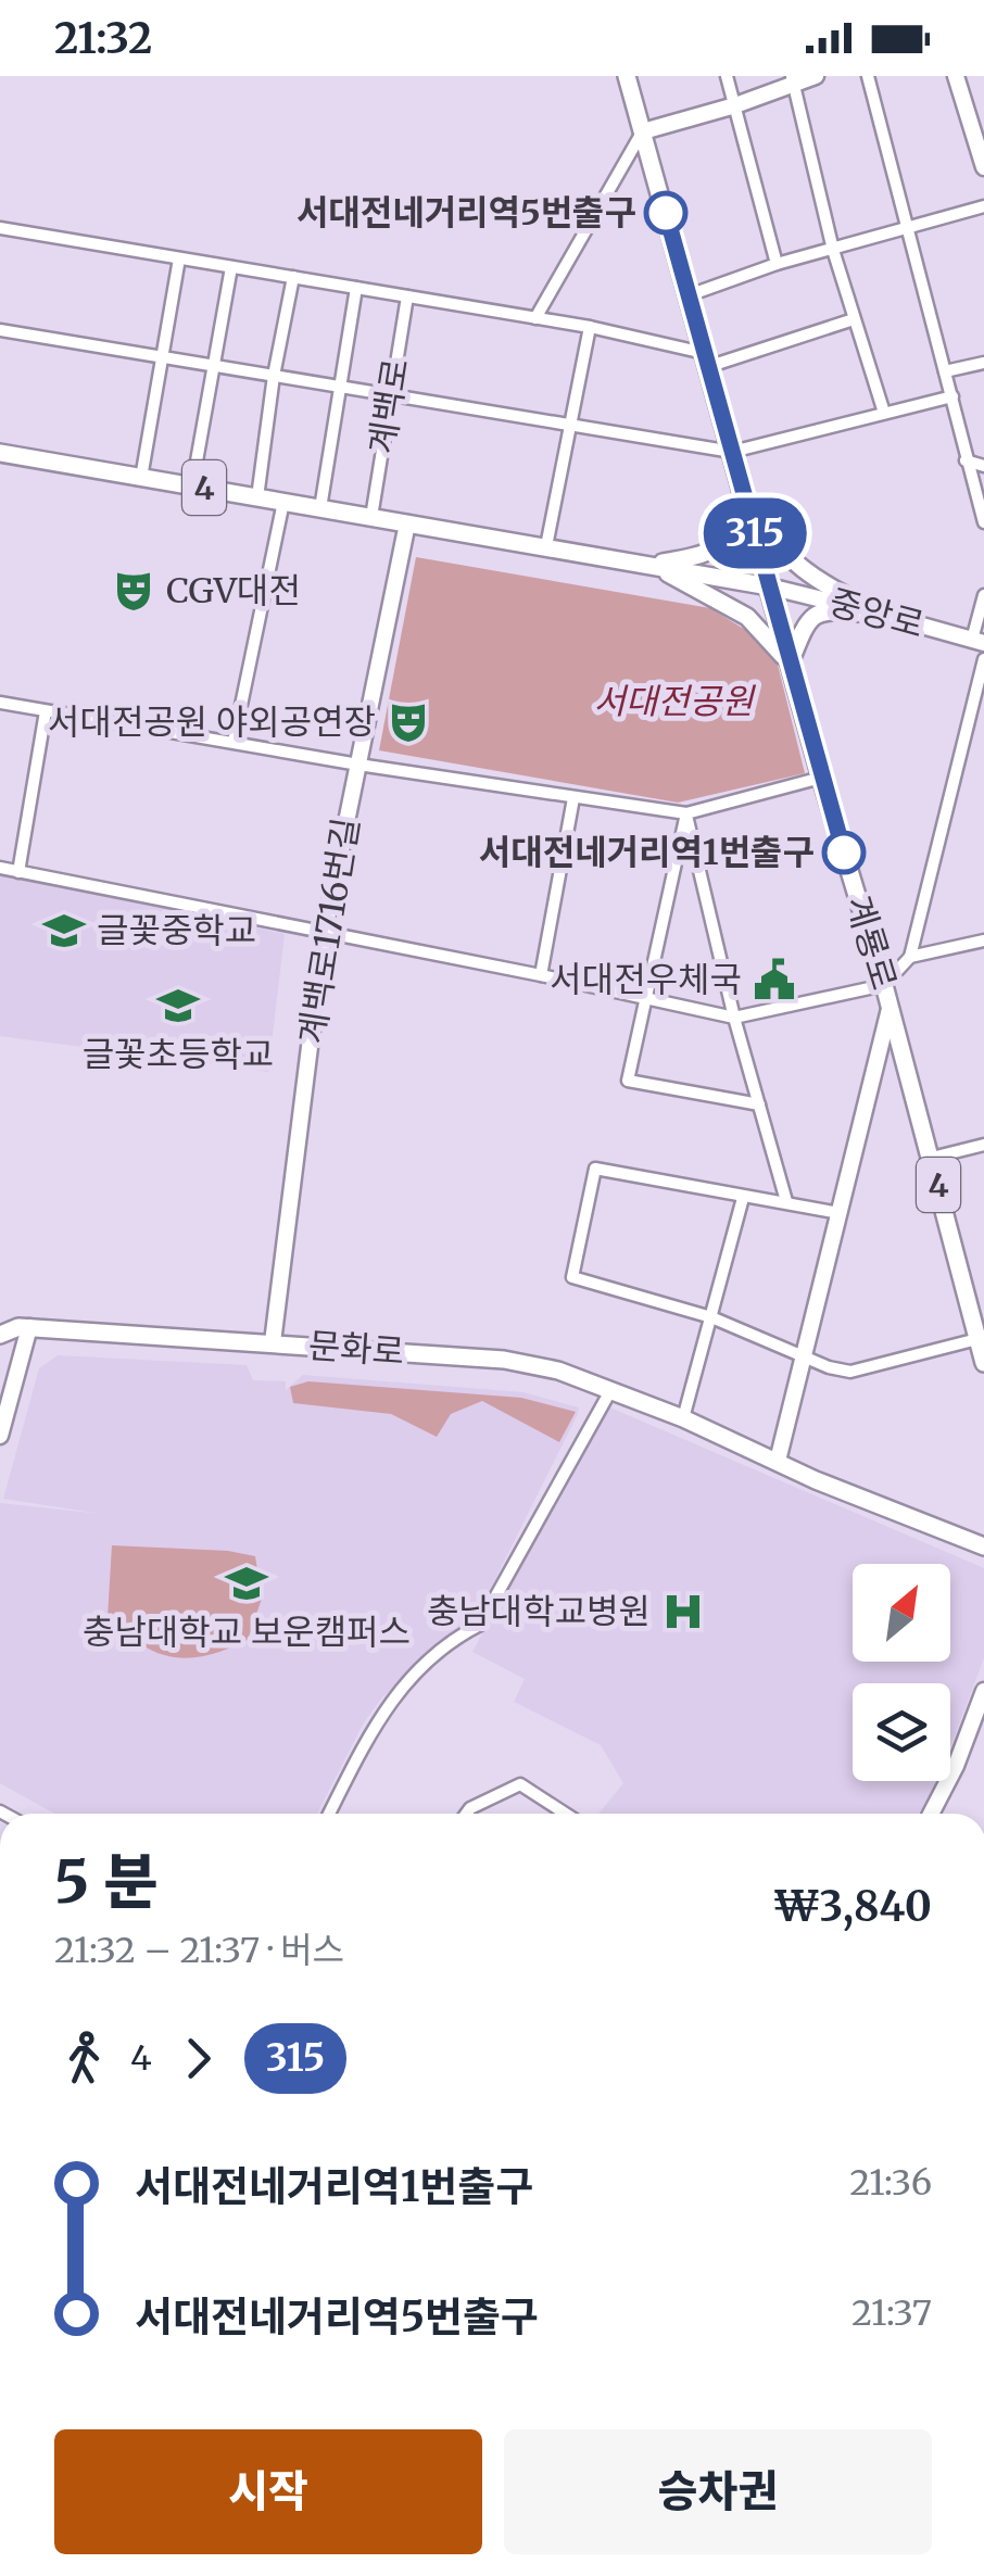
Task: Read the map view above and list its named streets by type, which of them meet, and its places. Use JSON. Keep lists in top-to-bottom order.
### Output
{
  "streets": {
    "main road": [
      "4",
      "중앙로",
      "계백로1716번길",
      "계룡로",
      "문화로"
    ],
    "street": ["계백로"]
  },
  "crossings": [
    ["계백로", "4"],
    ["4", "중앙로"],
    ["4", "계백로1716번길"],
    ["4", "계룡로"],
    ["중앙로", "계룡로"],
    ["계백로1716번길", "문화로"]
  ],
  "parks": ["서대전공원"],
  "places": {
    "other": ["서대전네거리역5번출구", "서대전네거리역1번출구"],
    "theatre": ["CGV대전", "서대전공원 야외공연장"],
    "school or university": ["글꽃중학교", "글꽃초등학교", "충남대학교 보운캠퍼스"],
    "public building": ["서대전우체국"],
    "hospital": ["충남대학교병원"]
  },
  "lines": ["bus line 315"],
  "north": "top right",
  "page": {
    "status": "21:32",
    "on_map": "315",
    "heading": ["5 분", "21:32 – 21:37 · 버스", "₩3,840"],
    "legs": ["4", "315"],
    "list": [
      {
        "name": "서대전네거리역1번출구",
        "value": "21:36"
      },
      {
        "name": "서대전네거리역5번출구",
        "value": "21:37"
      }
    ],
    "buttons": ["시작", "승차권"]
  }
}
